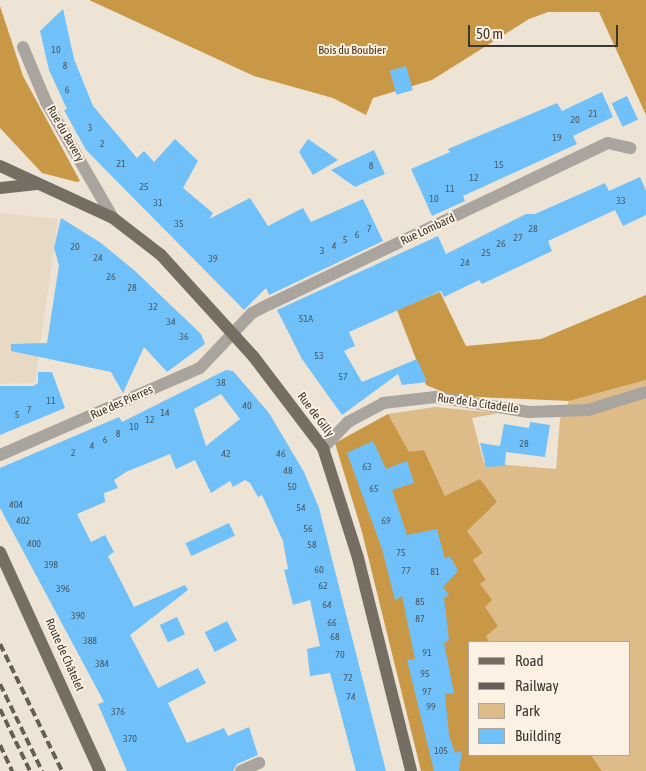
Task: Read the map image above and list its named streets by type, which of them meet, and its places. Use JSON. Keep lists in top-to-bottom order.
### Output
{
  "streets": {
    "main road": ["Rue de Gilly", "Route de Châtelet"],
    "street": [
      "Rue du Bavery",
      "Rue Lombard",
      "Rue des Pierres",
      "Rue de la Citadelle"
    ]
  },
  "crossings": [
    ["Rue du Bavery", "Rue de Gilly"],
    ["Rue Lombard", "Rue des Pierres"],
    ["Rue Lombard", "Rue de Gilly"],
    ["Rue des Pierres", "Rue de Gilly"],
    ["Rue de la Citadelle", "Rue de Gilly"]
  ],
  "parks": ["Bois du Boubier"],
  "house_numbers": [
    "10",
    "8",
    "6",
    "21",
    "20",
    "3",
    "19",
    "2",
    "21",
    "15",
    "8",
    "12",
    "25",
    "11",
    "10",
    "33",
    "31",
    "35",
    "7",
    "28",
    "6",
    "27",
    "5",
    "26",
    "4",
    "20",
    "3",
    "25",
    "24",
    "39",
    "24",
    "26",
    "28",
    "32",
    "51A",
    "34",
    "36",
    "53",
    "57",
    "38",
    "11",
    "40",
    "7",
    "14",
    "5",
    "12",
    "10",
    "8",
    "6",
    "28",
    "4",
    "2",
    "42",
    "46",
    "63",
    "48",
    "50",
    "65",
    "404",
    "54",
    "402",
    "69",
    "56",
    "400",
    "58",
    "75",
    "398",
    "60",
    "77",
    "81",
    "62",
    "396",
    "85",
    "64",
    "390",
    "87",
    "66",
    "68",
    "388",
    "91",
    "70",
    "384",
    "95",
    "72",
    "97",
    "74",
    "99",
    "376",
    "370",
    "105"
  ],
  "legend": [
    "Road",
    "Railway",
    "Park",
    "Building"
  ],
  "scale_bar": "50 m"
}
